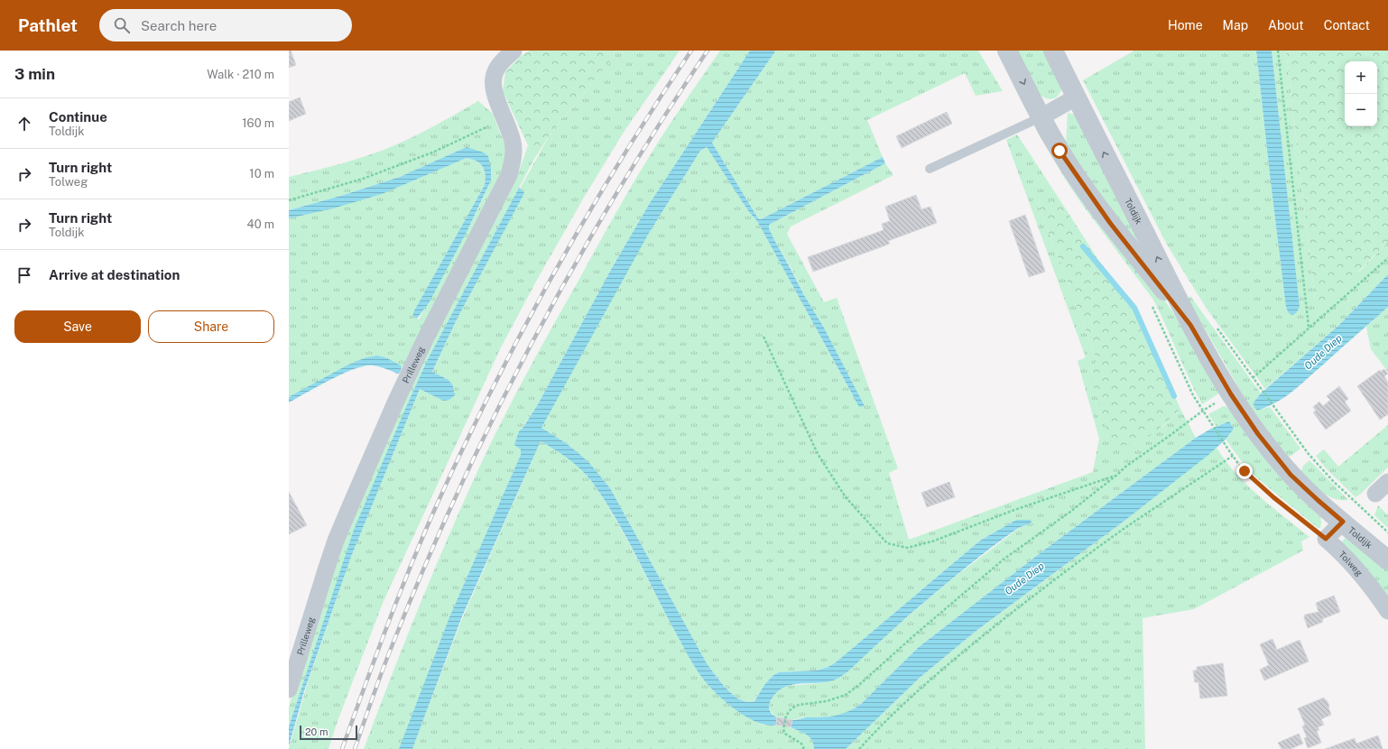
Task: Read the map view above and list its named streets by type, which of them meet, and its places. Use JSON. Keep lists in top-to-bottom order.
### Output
{
  "streets": {
    "street": ["Toldijk", "Prilleweg", "Tolweg"]
  },
  "water": ["Oude Diep"],
  "scale_bar": "20 m",
  "page": {
    "header": "Pathlet",
    "search": "Search here",
    "nav": [
      "Home",
      "Map",
      "About",
      "Contact"
    ],
    "heading": ["3 min", "Walk · 210 m"],
    "map_buttons": ["+", "−"],
    "list": [
      ["Continue", "Toldijk", "160 m"],
      ["Turn right", "Tolweg", "10 m"],
      ["Turn right", "Toldijk", "40 m"],
      "Arrive at destination"
    ],
    "buttons": ["Save", "Share"],
    "scale": "20 m"
  }
}
